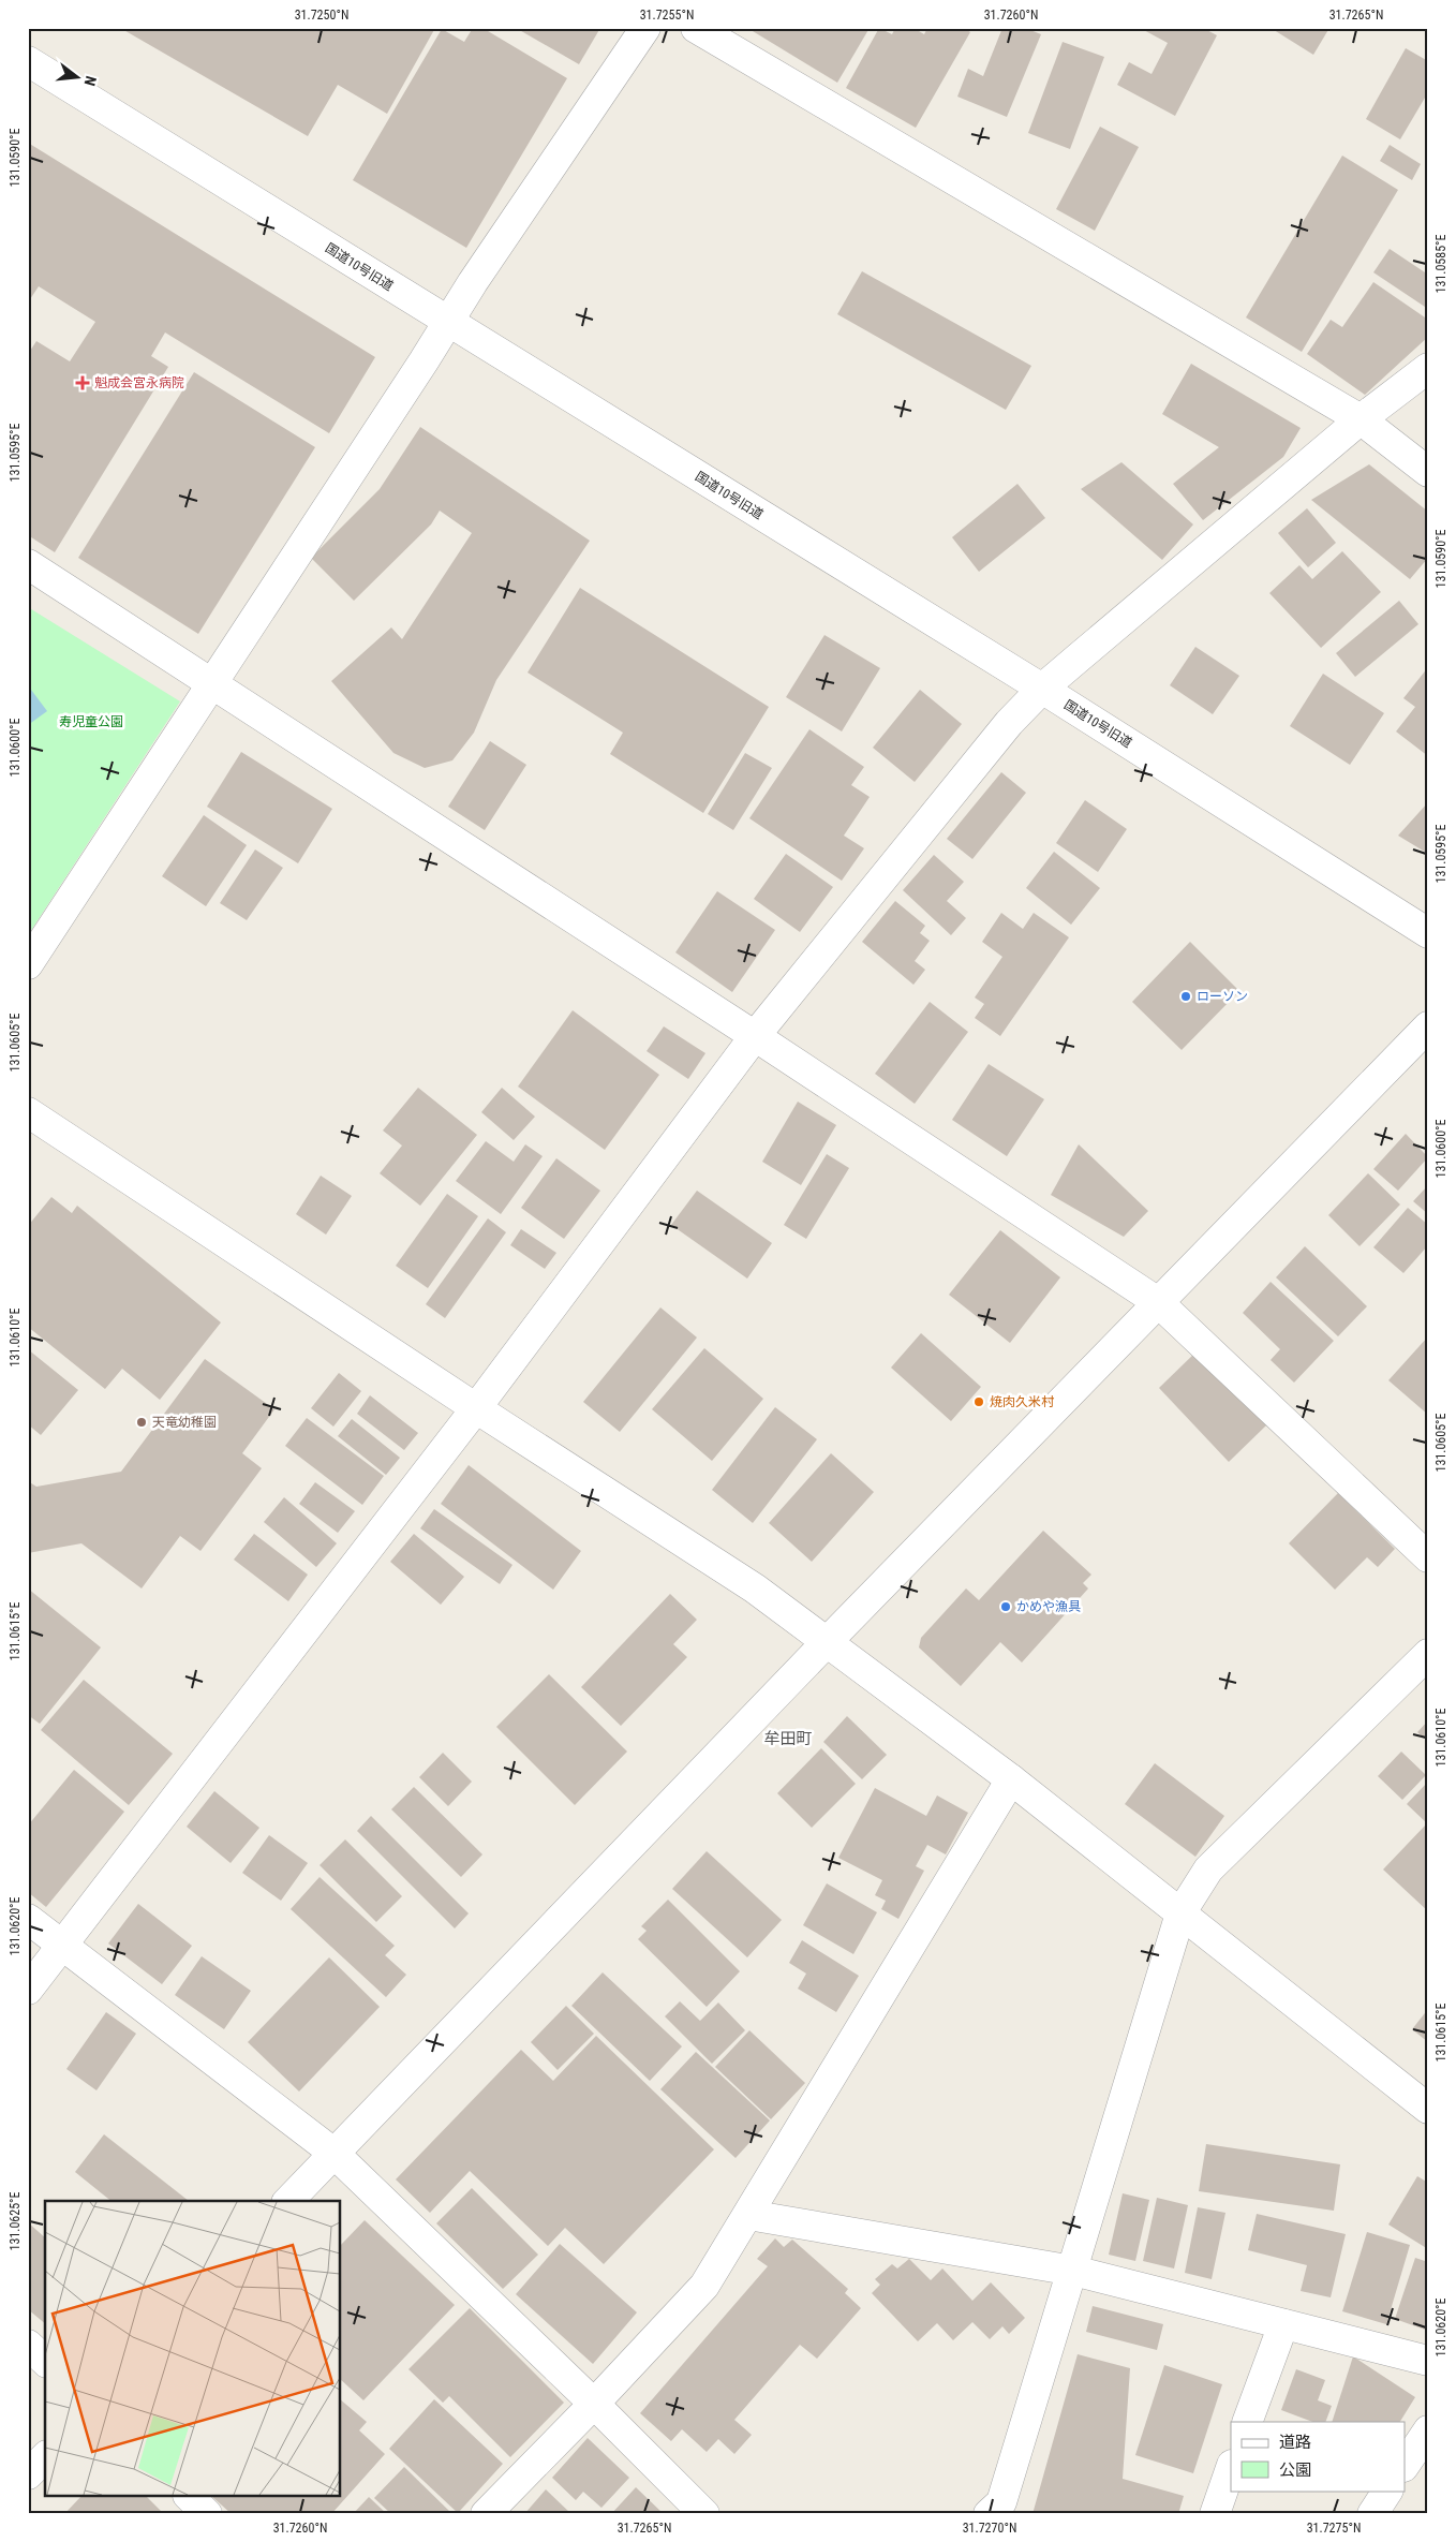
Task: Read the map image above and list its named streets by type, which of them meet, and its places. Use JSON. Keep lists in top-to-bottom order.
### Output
{
  "streets": {
    "street": ["国道10号旧道"]
  },
  "districts": ["牟田町"],
  "parks": ["寿児童公園"],
  "places": {
    "health": ["魁成会宮永病院"],
    "other": [
      "ローソン",
      "焼肉久米村",
      "天竜幼稚園",
      "かめや漁具"
    ]
  },
  "legend": ["道路", "公園"],
  "north": "right",
  "coordinates": [
    "31.7250°N",
    "31.7255°N",
    "31.7260°N",
    "31.7265°N",
    "131.0590°E",
    "131.0585°E",
    "131.0595°E",
    "131.0600°E",
    "131.0605°E",
    "131.0610°E",
    "131.0615°E",
    "131.0620°E",
    "131.0625°E",
    "31.7270°N",
    "31.7275°N"
  ]
}
